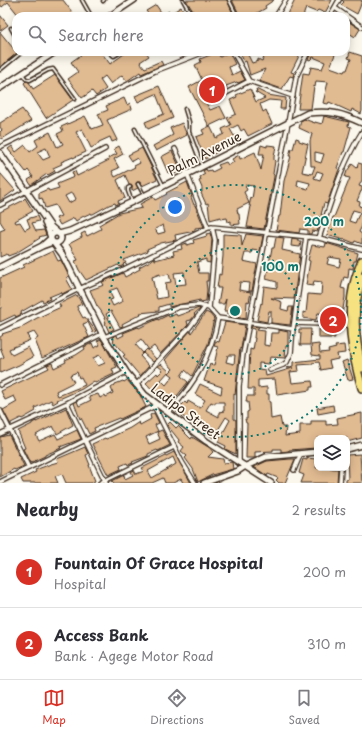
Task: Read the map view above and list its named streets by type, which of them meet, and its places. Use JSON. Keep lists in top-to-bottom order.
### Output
{
  "streets": {
    "street": ["Palm Avenue", "Ladipo Street"]
  },
  "crossings": [
    ["Palm Avenue", "Ladipo Street"]
  ],
  "page": {
    "search": "Search here",
    "pins": ["1", "2"],
    "heading": ["Nearby", "2 results"],
    "list": [
      {
        "mark": "1",
        "name": "Fountain Of Grace Hospital",
        "note": "Hospital",
        "value": "200 m"
      },
      {
        "mark": "2",
        "name": "Access Bank",
        "note": "Bank · Agege Motor Road",
        "value": "310 m"
      }
    ],
    "nav": ["Map", "Directions", "Saved"]
  },
  "rings": ["200 m", "100 m"]
}
